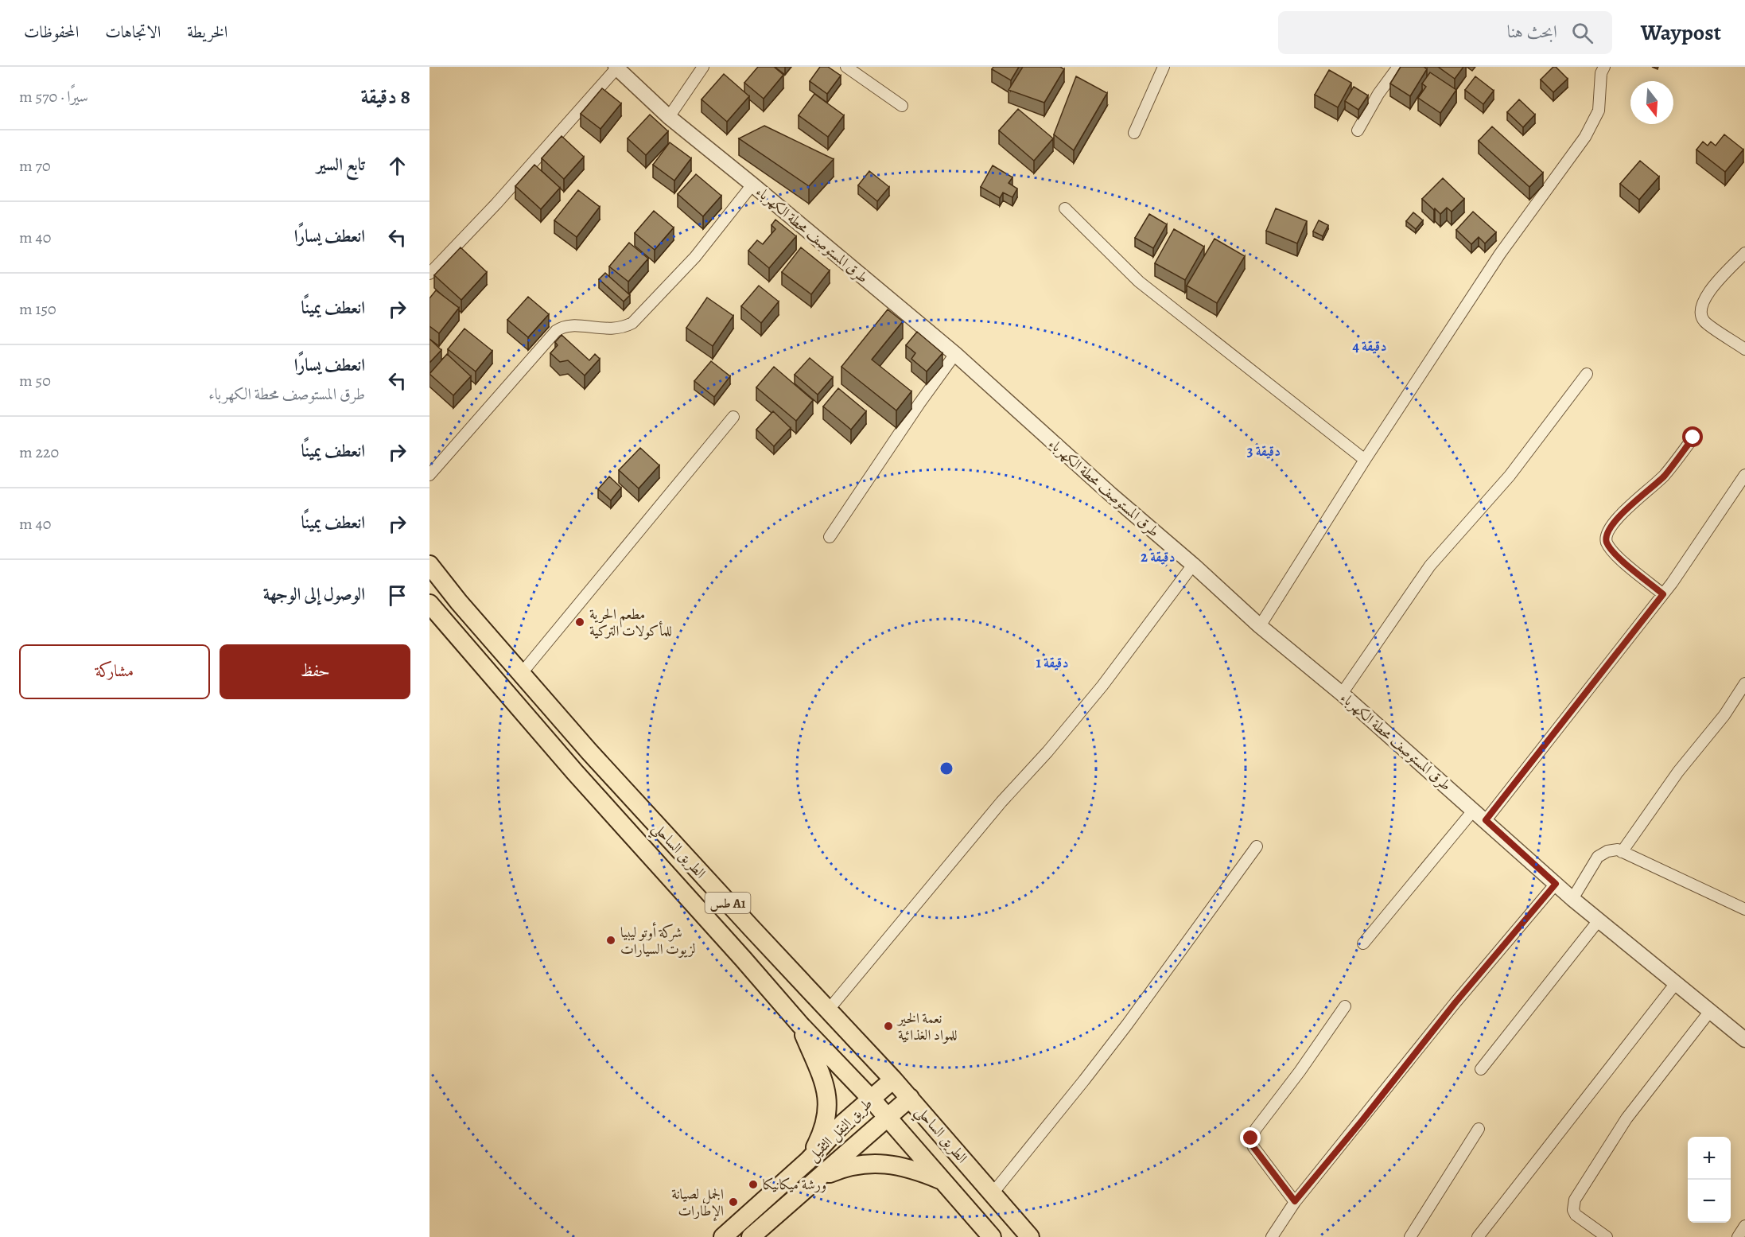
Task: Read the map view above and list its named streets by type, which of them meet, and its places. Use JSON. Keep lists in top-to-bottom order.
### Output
{
  "streets": {
    "highway": ["الطريق الساحلي", "طس A1", "طريق النقل الثقيل"],
    "street": ["طرق المستوصف محطة الكهرباء"]
  },
  "crossings": [
    ["الطريق الساحلي", "طريق النقل الثقيل"]
  ],
  "places": [
    "مطعم الحرية للمأكولات التركية",
    "شركة أوتو ليبيا لزيوت السيارات",
    "نعمة الخير للمواد الغذائية",
    "ورشة ميكانيكا",
    "الجمل لصيانة الإطارات"
  ],
  "north": "bottom",
  "page": {
    "header": "Waypost",
    "search": "ابحث هنا",
    "nav": ["الخريطة", "الاتجاهات", "المحفوظات"],
    "heading": ["8 دقيقة", "سيرًا · 570 m"],
    "list": [
      ["تابع السير", "70 m"],
      ["انعطف يسارًا", "40 m"],
      ["انعطف يمينًا", "150 m"],
      ["انعطف يسارًا", "طرق المستوصف محطة الكهرباء", "50 m"],
      ["انعطف يمينًا", "220 m"],
      ["انعطف يمينًا", "40 m"],
      "الوصول إلى الوجهة"
    ],
    "buttons": ["حفظ", "مشاركة"],
    "map_buttons": ["+", "−"]
  },
  "rings": [
    "4 دقيقة",
    "3 دقيقة",
    "2 دقيقة",
    "1 دقيقة"
  ]
}
